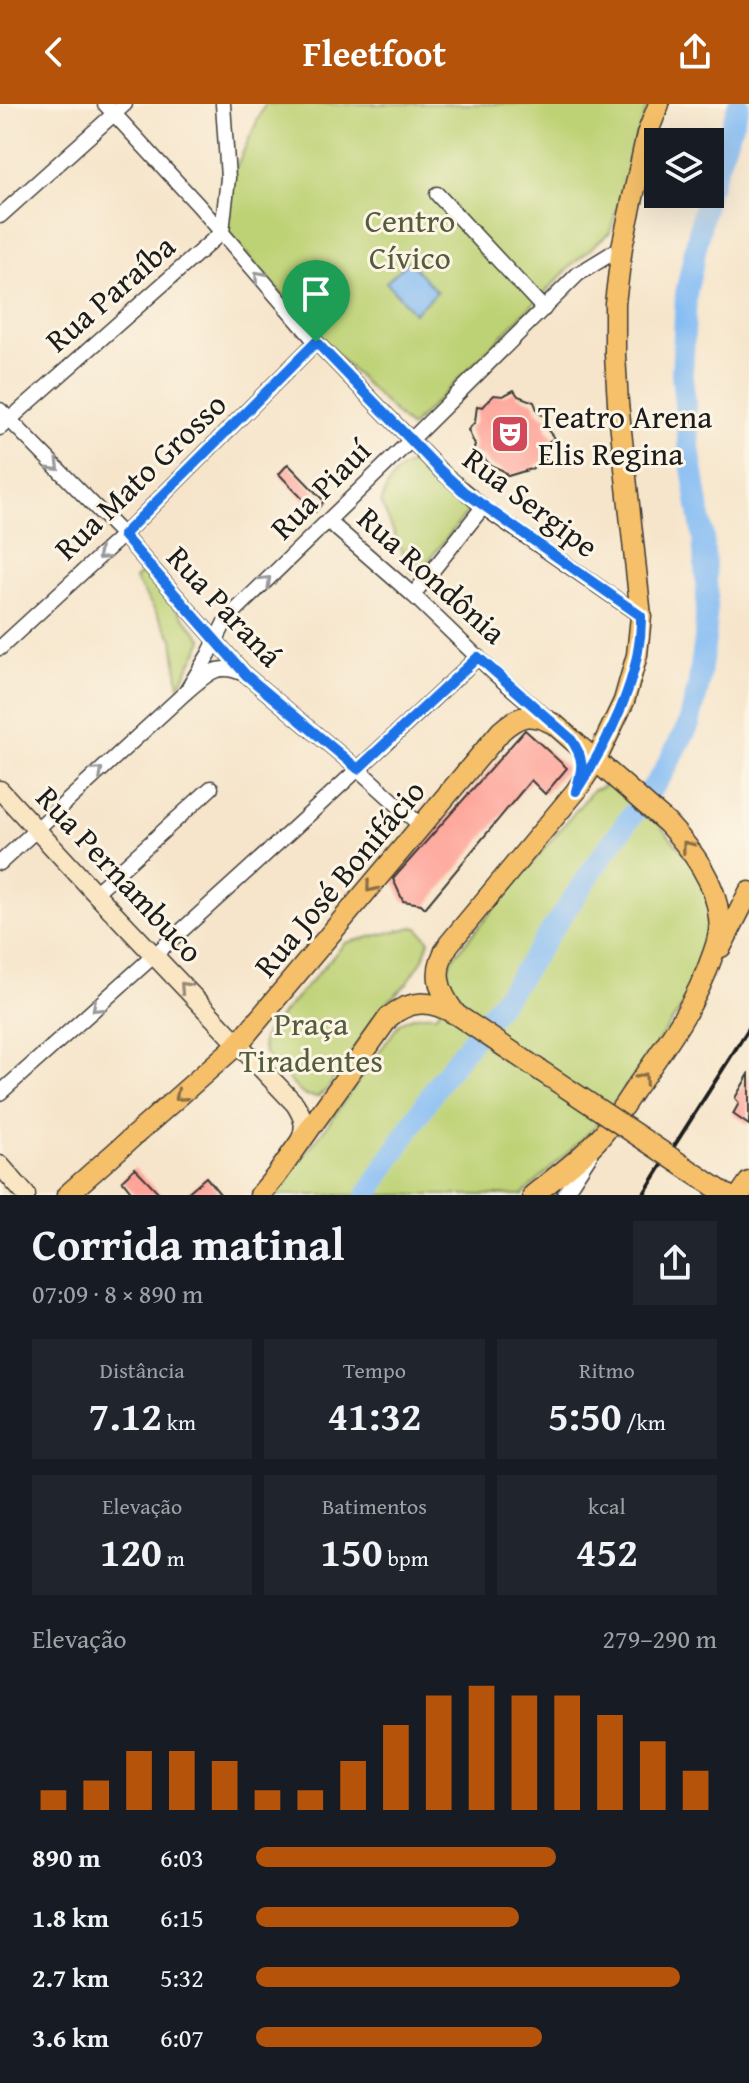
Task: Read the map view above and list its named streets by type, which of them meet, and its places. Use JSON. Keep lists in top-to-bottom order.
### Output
{
  "streets": {
    "main road": ["Rua Rondônia", "Rua Pernambuco", "Rua José Bonifácio"],
    "street": [
      "Rua Paraíba",
      "Rua Mato Grosso",
      "Rua Piauí",
      "Rua Sergipe",
      "Rua Paraná"
    ]
  },
  "crossings": [
    ["Rua Paraíba", "Rua Sergipe"],
    ["Rua Paraíba", "Rua Paraná"],
    ["Rua Mato Grosso", "Rua Sergipe"],
    ["Rua Mato Grosso", "Rua Paraná"],
    ["Rua Piauí", "Rua Sergipe"],
    ["Rua Piauí", "Rua Rondônia"],
    ["Rua Piauí", "Rua Paraná"],
    ["Rua Piauí", "Rua Pernambuco"],
    ["Rua Rondônia", "Rua José Bonifácio"],
    ["Rua Paraná", "Rua José Bonifácio"],
    ["Rua Pernambuco", "Rua José Bonifácio"]
  ],
  "one_way": ["Rua Mato Grosso", "Rua Rondônia", "Rua José Bonifácio"],
  "parks": ["Centro Cívico", "Praça Tiradentes"],
  "places": {
    "theatre": ["Teatro Arena Elis Regina"]
  },
  "page": {
    "header": "Fleetfoot",
    "heading": ["Corrida matinal", "07:09 · 8 × 890 m"],
    "stats": [
      ["Distância", "7.12 km"],
      ["Tempo", "41:32"],
      ["Ritmo", "5:50 /km"],
      ["Elevação", "120 m"],
      ["Batimentos", "150 bpm"],
      ["kcal", "452"]
    ],
    "chart": ["Elevação", "279–290 m"],
    "list": [
      {
        "name": "890 m",
        "note": "6:03"
      },
      {
        "name": "1.8 km",
        "note": "6:15"
      },
      {
        "name": "2.7 km",
        "note": "5:32"
      },
      {
        "name": "3.6 km",
        "note": "6:07"
      }
    ]
  }
}
